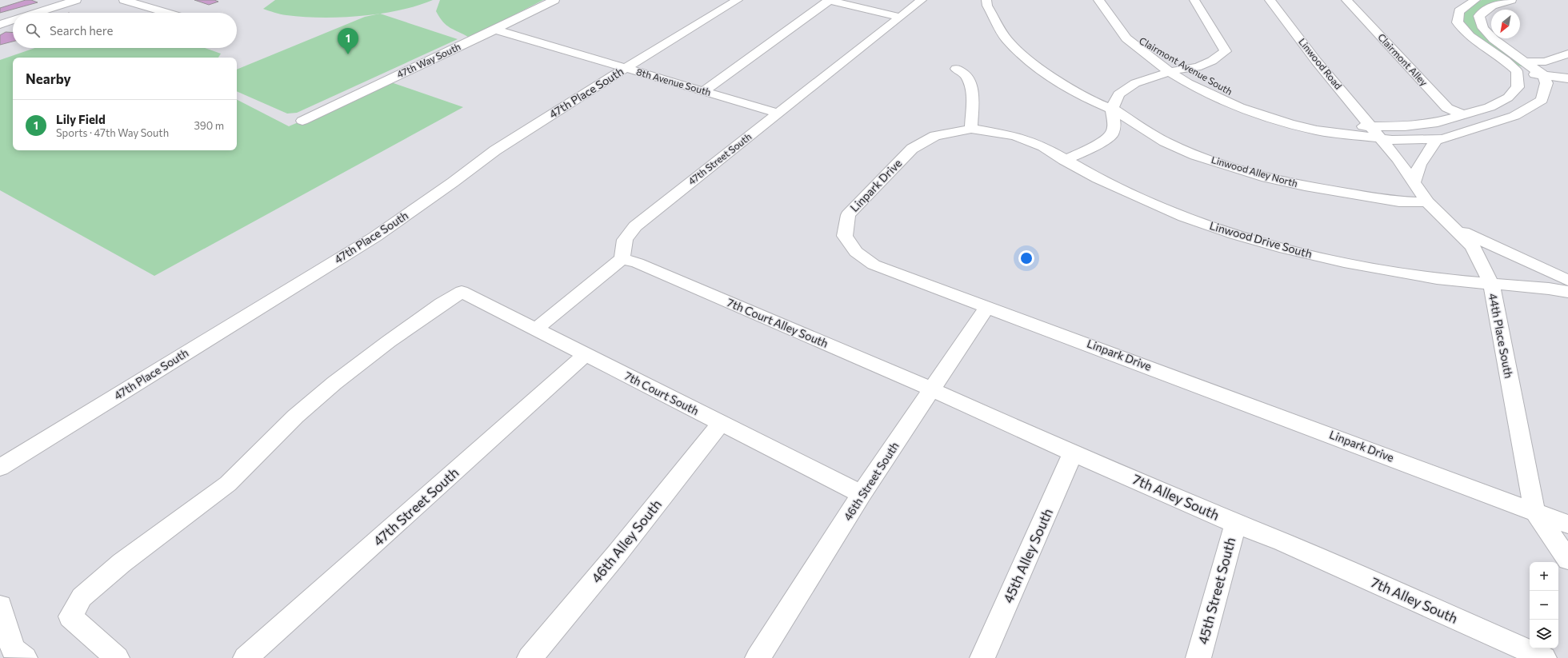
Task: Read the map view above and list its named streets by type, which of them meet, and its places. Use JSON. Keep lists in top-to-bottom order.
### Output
{
  "streets": {
    "street": [
      "Clairmont Alley",
      "47th Way South",
      "Linwood Road",
      "Clairmont Avenue South",
      "8th Avenue South",
      "47th Place South",
      "47th Street South",
      "Linwood Alley North",
      "Linpark Drive",
      "Linwood Drive South",
      "7th Court Alley South",
      "44th Place South",
      "7th Court South",
      "46th Street South",
      "7th Alley South",
      "46th Alley South",
      "45th Alley South",
      "45th Street South"
    ]
  },
  "crossings": [
    ["Clairmont Alley", "Clairmont Avenue South"],
    ["47th Way South", "8th Avenue South"],
    ["Linwood Road", "Clairmont Avenue South"],
    ["Linwood Road", "44th Place South"],
    ["Clairmont Avenue South", "44th Place South"],
    ["8th Avenue South", "47th Place South"],
    ["8th Avenue South", "47th Street South"],
    ["47th Street South", "7th Court Alley South"],
    ["47th Street South", "7th Court South"],
    ["Linwood Alley North", "44th Place South"],
    ["Linpark Drive", "Linwood Drive South"],
    ["Linpark Drive", "44th Place South"],
    ["Linpark Drive", "46th Street South"],
    ["Linwood Drive South", "44th Place South"],
    ["7th Court Alley South", "46th Street South"],
    ["7th Court Alley South", "7th Alley South"],
    ["7th Court South", "46th Street South"],
    ["7th Court South", "46th Alley South"],
    ["46th Street South", "7th Alley South"],
    ["7th Alley South", "45th Alley South"],
    ["7th Alley South", "45th Street South"]
  ],
  "north": "bottom left",
  "page": {
    "search": "Search here",
    "pins": "1",
    "heading": "Nearby",
    "list": [
      {
        "mark": "1",
        "name": "Lily Field",
        "note": "Sports · 47th Way South",
        "value": "390 m"
      }
    ],
    "map_buttons": ["+", "−"]
  }
}
